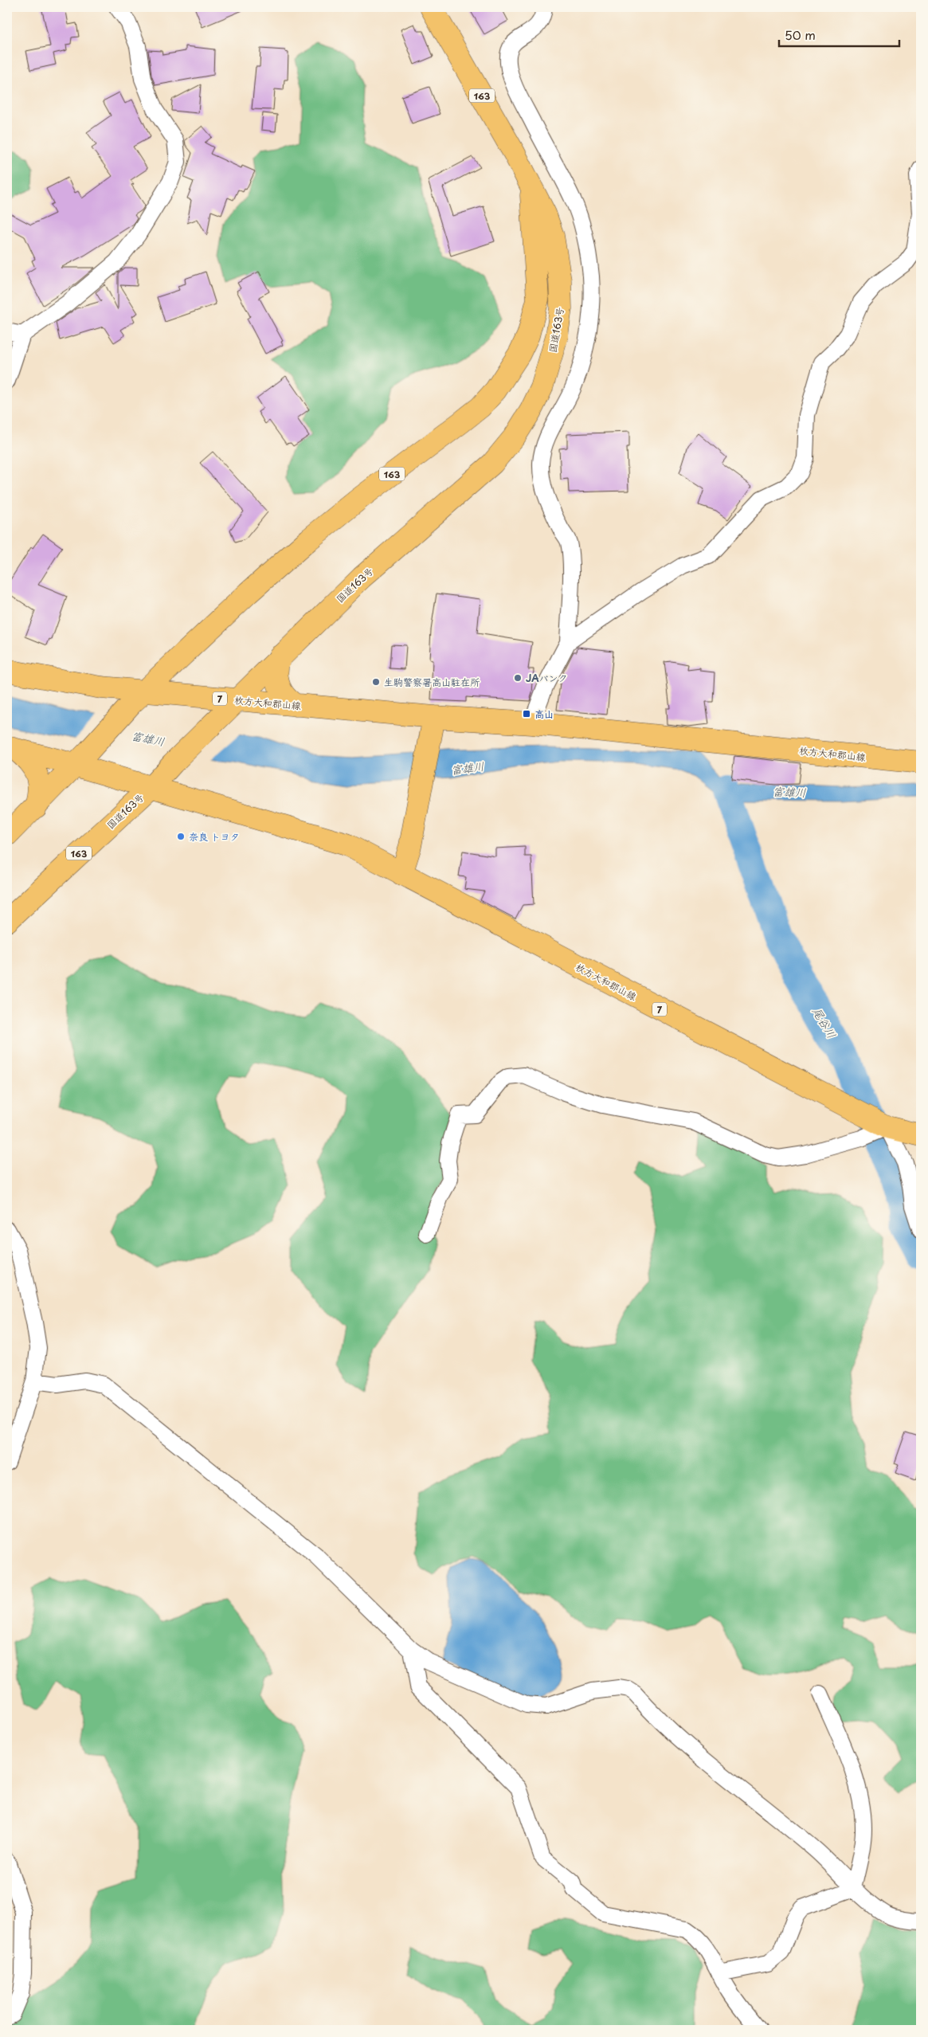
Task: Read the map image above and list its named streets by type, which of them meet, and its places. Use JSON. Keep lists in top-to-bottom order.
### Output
{
  "streets": {
    "main road": [
      "163",
      "国道163号",
      "7",
      "枚方大和郡山線"
    ]
  },
  "crossings": [
    ["国道163号", "枚方大和郡山線"]
  ],
  "water": ["富雄川", "尾谷川"],
  "places": {
    "other": ["JAバンク", "生駒警察署高山駐在所", "奈良 トヨタ"],
    "transit": ["高山"]
  },
  "scale_bar": "50 m"
}
